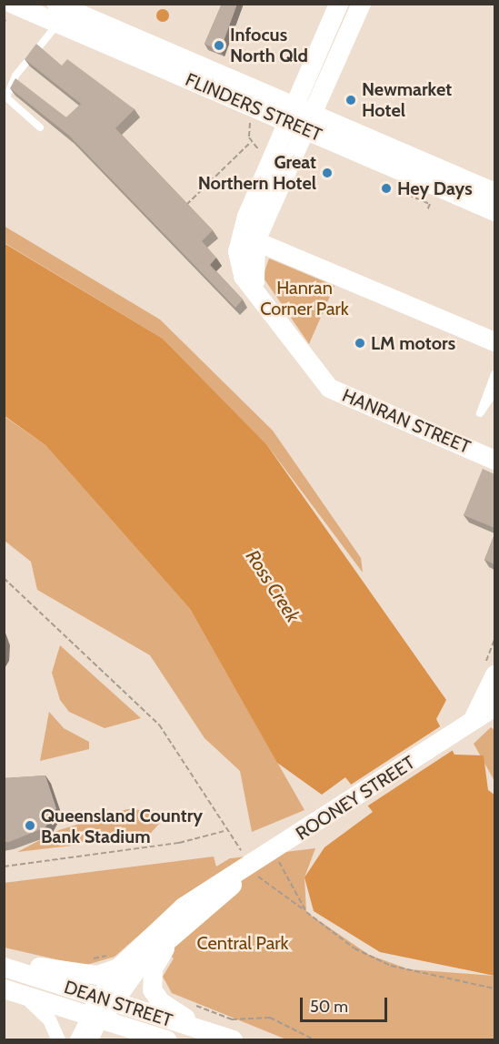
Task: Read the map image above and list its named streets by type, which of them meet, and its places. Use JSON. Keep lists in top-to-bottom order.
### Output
{
  "streets": {
    "main road": [
      "FLINDERS STREET",
      "HANRAN STREET",
      "ROONEY STREET",
      "DEAN STREET"
    ]
  },
  "crossings": [
    ["ROONEY STREET", "DEAN STREET"]
  ],
  "water": ["Ross Creek"],
  "parks": ["Hanran Corner Park", "Central Park"],
  "places": [
    "Infocus North Qld",
    "Newmarket Hotel",
    "Great Northern Hotel",
    "Hey Days",
    "LM motors",
    "Queensland Country Bank Stadium"
  ],
  "scale_bar": "50 m"
}
